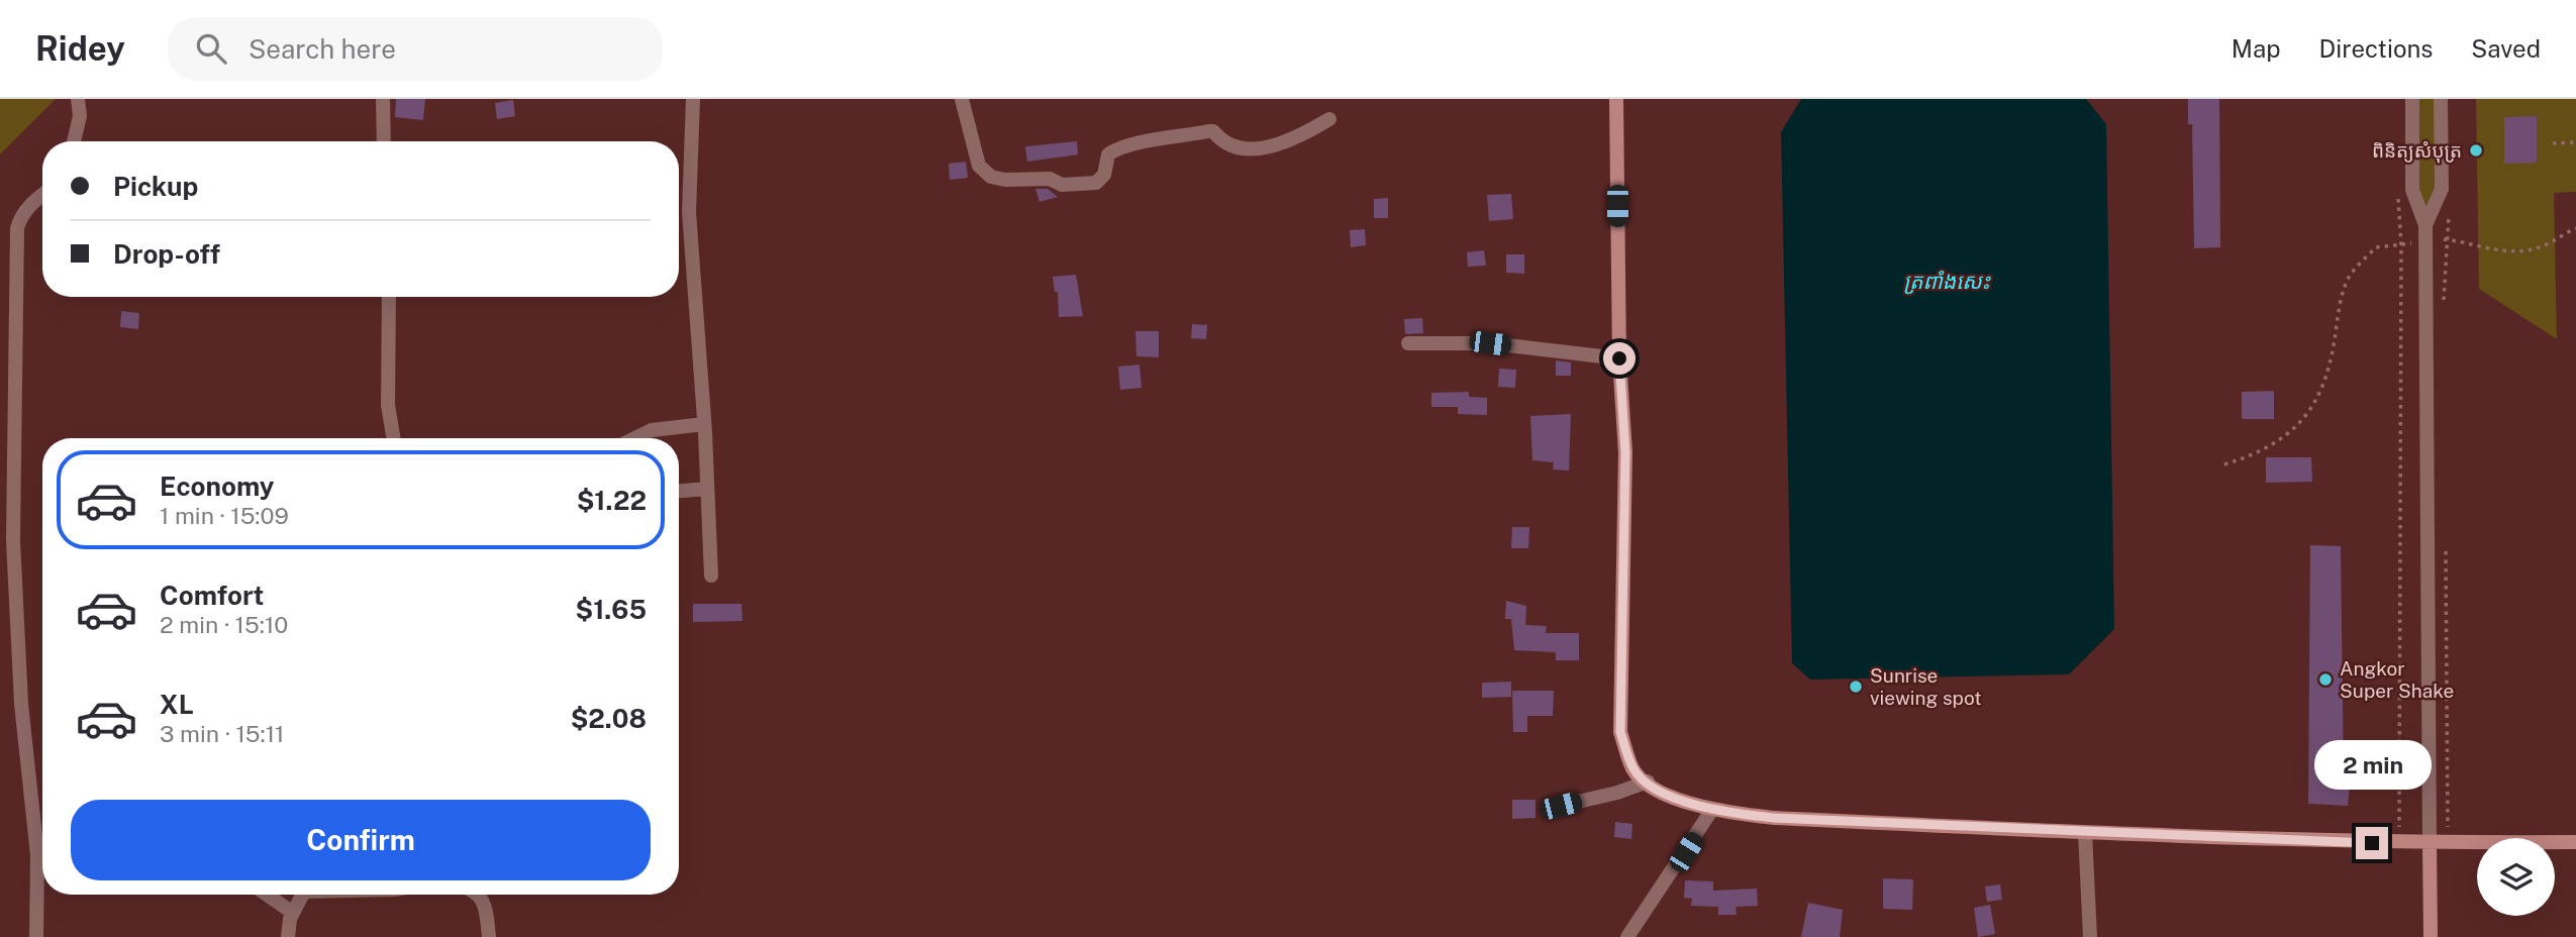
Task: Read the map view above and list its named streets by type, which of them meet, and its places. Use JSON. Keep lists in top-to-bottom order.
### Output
{
  "water": ["ត្រពាំងសេះ"],
  "places": ["ពិនិត្យសំបុត្រ", "Angkor Super Shake", "Sunrise viewing spot"],
  "page": {
    "header": "Ridey",
    "search": "Search here",
    "nav": ["Map", "Directions", "Saved"],
    "banner": ["Pickup", "Drop-off"],
    "list": [
      {
        "name": "Economy",
        "note": "1 min · 15:09",
        "value": "$1.22"
      },
      {
        "name": "Comfort",
        "note": "2 min · 15:10",
        "value": "$1.65"
      },
      {
        "name": "XL",
        "note": "3 min · 15:11",
        "value": "$2.08"
      }
    ],
    "bubble": "2 min",
    "buttons": "Confirm"
  }
}
